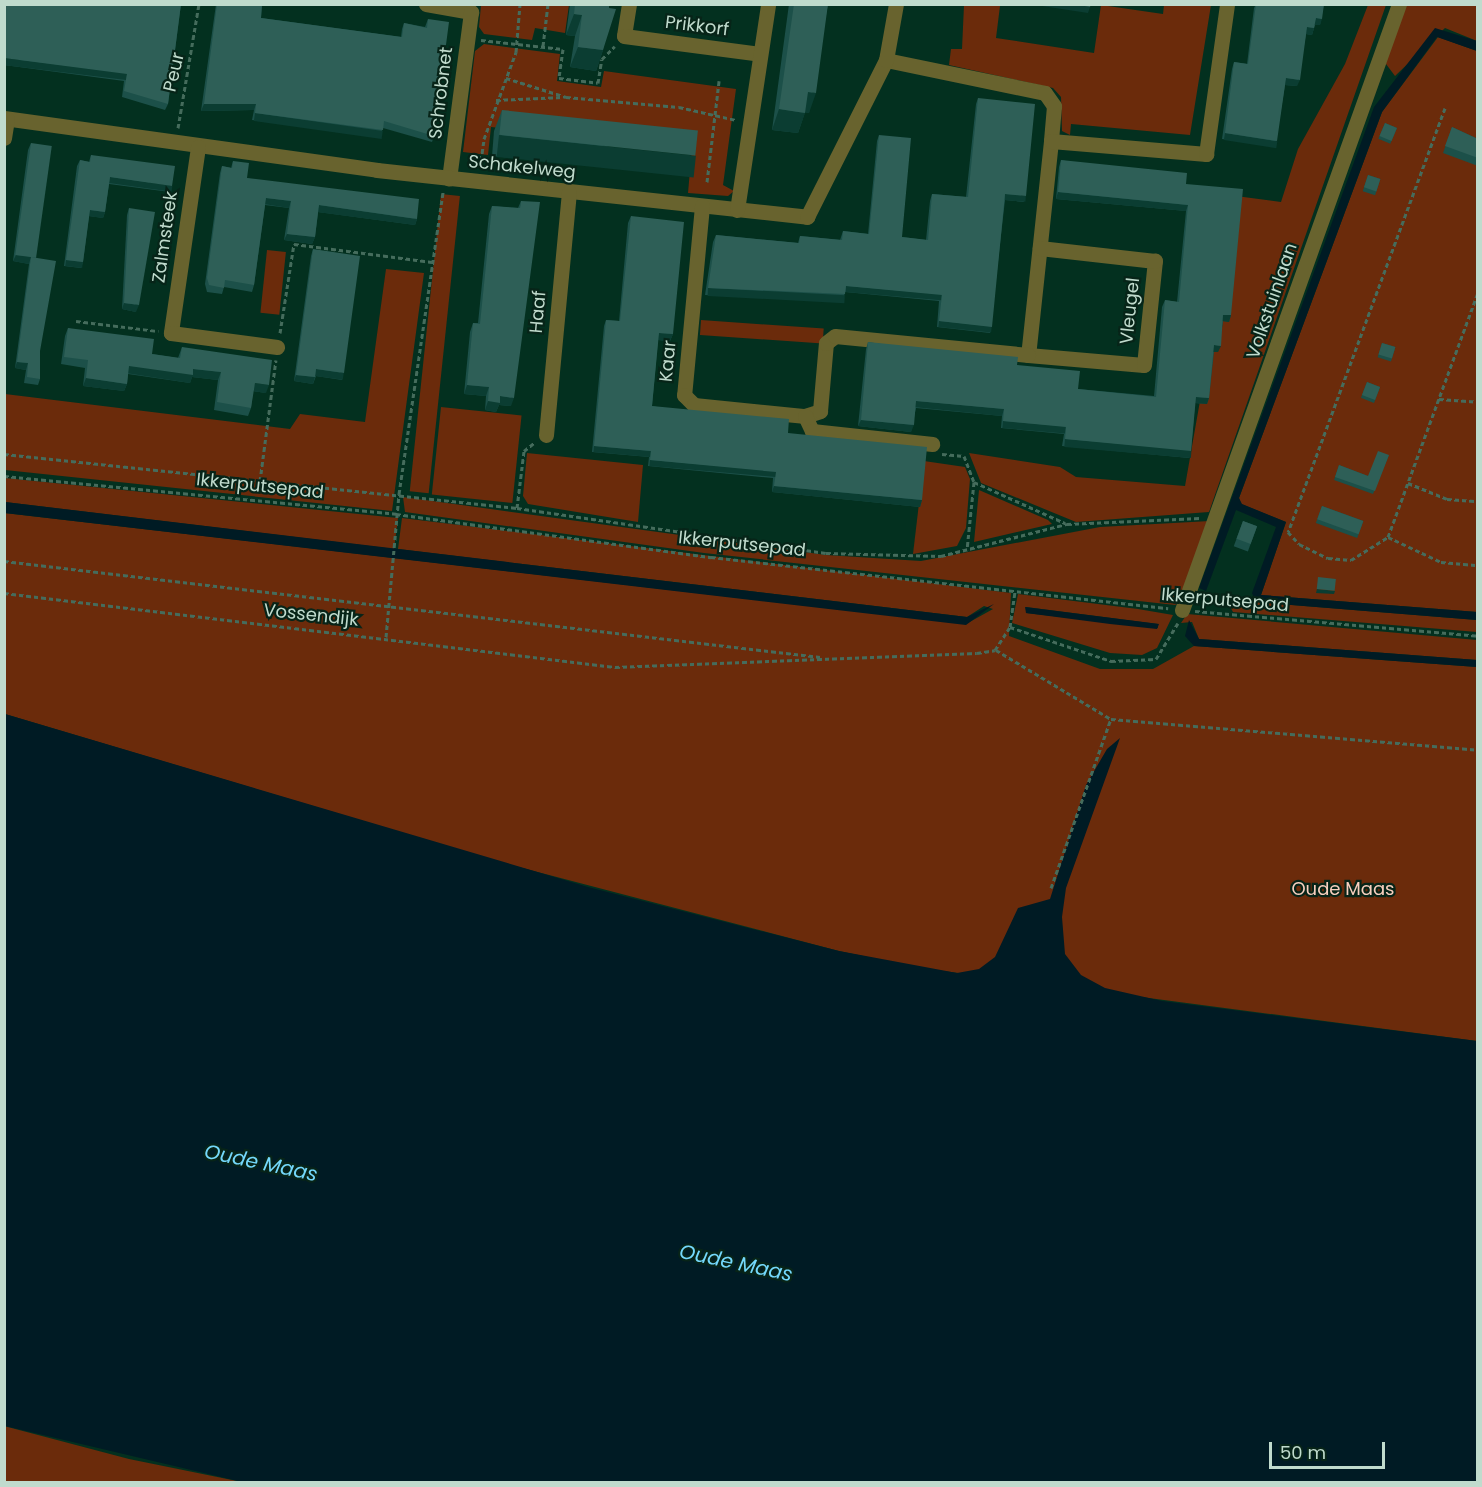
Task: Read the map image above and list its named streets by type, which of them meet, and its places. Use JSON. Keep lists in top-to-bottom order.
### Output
{
  "streets": {
    "street": [
      "Prikkorf",
      "Schrobnet",
      "Schakelweg",
      "Zalmsteek",
      "Volkstuinlaan",
      "Vleugel",
      "Haaf",
      "Kaar"
    ],
    "path": ["Peur", "Ikkerputsepad", "Vossendijk"]
  },
  "crossings": [
    ["Peur", "Schakelweg"],
    ["Schrobnet", "Schakelweg"],
    ["Schakelweg", "Zalmsteek"],
    ["Schakelweg", "Haaf"],
    ["Schakelweg", "Kaar"],
    ["Volkstuinlaan", "Ikkerputsepad"]
  ],
  "water": ["Oude Maas"],
  "parks": ["Oude Maas"],
  "scale_bar": "50 m"
}
